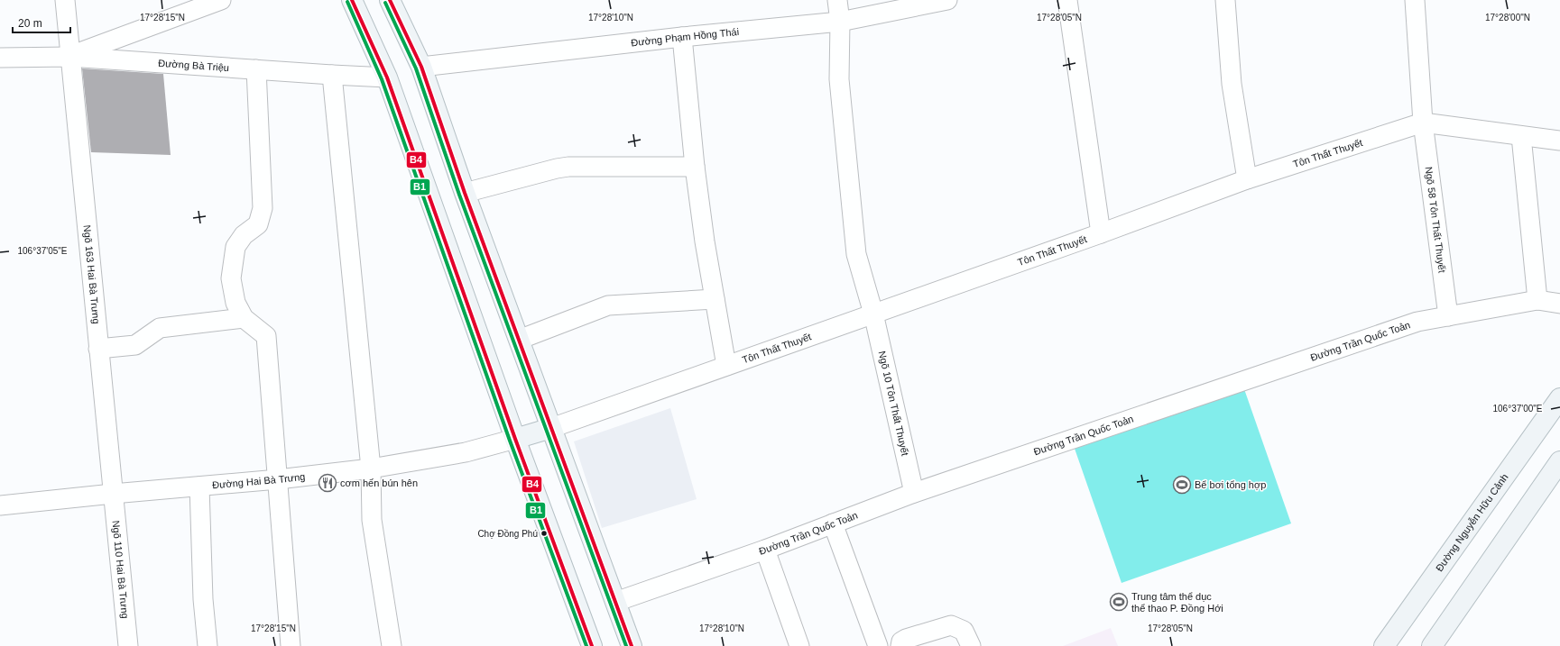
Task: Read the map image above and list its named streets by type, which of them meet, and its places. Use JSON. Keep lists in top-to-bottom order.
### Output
{
  "streets": {
    "main road": ["Đường Nguyễn Hữu Cảnh"],
    "street": [
      "Đường Phạm Hồng Thái",
      "Đường Bà Triệu",
      "Tôn Thất Thuyết",
      "Ngõ 58 Tôn Thất Thuyết",
      "Ngõ 163 Hai Bà Trưng",
      "Đường Trần Quốc Toản",
      "Ngõ 10 Tôn Thất Thuyết",
      "Đường Hai Bà Trưng",
      "Ngõ 110 Hai Bà Trưng"
    ]
  },
  "crossings": [
    ["Đường Phạm Hồng Thái", "Ngõ 10 Tôn Thất Thuyết"],
    ["Đường Bà Triệu", "Ngõ 163 Hai Bà Trưng"],
    ["Tôn Thất Thuyết", "Ngõ 58 Tôn Thất Thuyết"],
    ["Tôn Thất Thuyết", "Ngõ 10 Tôn Thất Thuyết"],
    ["Ngõ 58 Tôn Thất Thuyết", "Đường Trần Quốc Toản"],
    ["Ngõ 163 Hai Bà Trưng", "Đường Hai Bà Trưng"],
    ["Ngõ 163 Hai Bà Trưng", "Ngõ 110 Hai Bà Trưng"],
    ["Đường Trần Quốc Toản", "Ngõ 10 Tôn Thất Thuyết"],
    ["Đường Hai Bà Trưng", "Ngõ 110 Hai Bà Trưng"]
  ],
  "places": {
    "restaurant": ["cơm hến bún hên"],
    "sports": ["Bể bơi tổng hợp", "Trung tâm thể dục thể thao P. Đồng Hới"],
    "other": ["Chợ Đồng Phú"]
  },
  "lines": ["transit line B4", "transit line B1"],
  "scale_bar": "20 m",
  "coordinates": [
    "17°28'15\"N",
    "17°28'10\"N",
    "17°28'05\"N",
    "17°28'00\"N",
    "106°37'05\"E",
    "106°37'00\"E"
  ]
}
